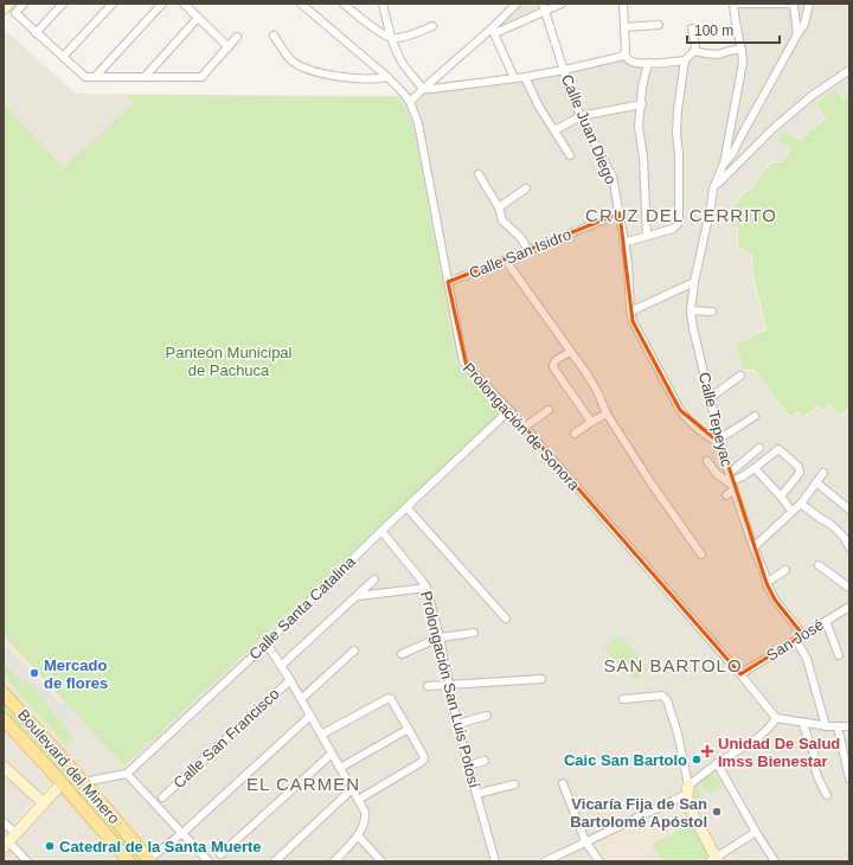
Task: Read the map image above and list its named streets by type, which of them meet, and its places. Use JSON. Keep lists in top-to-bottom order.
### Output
{
  "streets": {
    "main road": ["Boulevard del Minero"],
    "street": [
      "Calle Juan Diego",
      "Calle San Isidro",
      "Calle Tepeyac",
      "Prolongación de Sonora",
      "Calle Santa Catalina",
      "San José",
      "Prolongación San Luis Potosí",
      "Calle San Francisco"
    ]
  },
  "crossings": [
    ["Calle Juan Diego", "Calle San Isidro"],
    ["Calle Juan Diego", "Calle Tepeyac"],
    ["Calle San Isidro", "Prolongación de Sonora"],
    ["Calle Tepeyac", "San José"],
    ["Prolongación de Sonora", "Calle Santa Catalina"],
    ["Prolongación de Sonora", "San José"],
    ["Calle Santa Catalina", "Prolongación San Luis Potosí"]
  ],
  "districts": ["CRUZ DEL CERRITO", "SAN BARTOLO", "EL CARMEN"],
  "parks": ["Panteón Municipal de Pachuca"],
  "places": {
    "other": [
      "Mercado de flores",
      "Caic San Bartolo",
      "Vicaría Fija de San Bartolomé Apóstol",
      "Catedral de la Santa Muerte"
    ],
    "health": ["Unidad De Salud Imss Bienestar"]
  },
  "scale_bar": "100 m"
}
